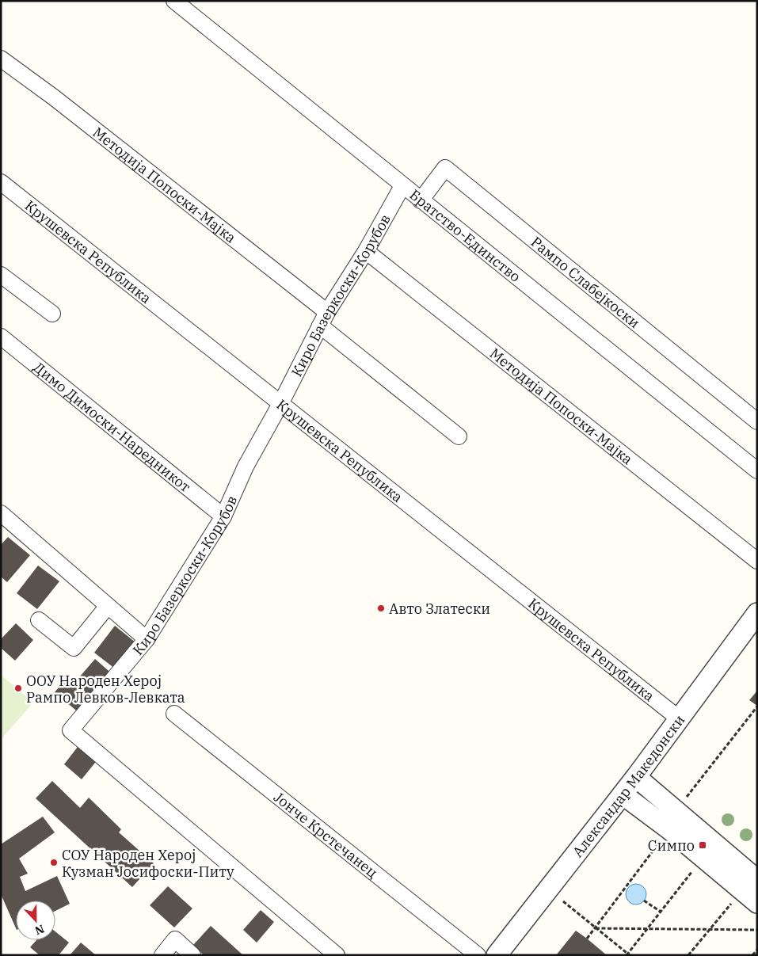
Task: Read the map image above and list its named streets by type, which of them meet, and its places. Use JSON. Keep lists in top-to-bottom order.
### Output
{
  "streets": {
    "street": [
      "Методија Попоски-Мајка",
      "Братство-Единство",
      "Крушевска Република",
      "Рампо Слабејкоски",
      "Киро Базеркоски-Корубов",
      "Димо Димоски-Наредникот",
      "Александар Македонски",
      "Јонче Крстечанец"
    ]
  },
  "crossings": [
    ["Методија Попоски-Мајка", "Киро Базеркоски-Корубов"],
    ["Братство-Единство", "Рампо Слабејкоски"],
    ["Братство-Единство", "Киро Базеркоски-Корубов"],
    ["Крушевска Република", "Киро Базеркоски-Корубов"],
    ["Крушевска Република", "Александар Македонски"],
    ["Киро Базеркоски-Корубов", "Димо Димоски-Наредникот"]
  ],
  "places": {
    "other": ["Авто Златески", "ООУ Народен Херој Рампо Левков-Левката", "СОУ Народен Херој Кузман Јосифоски-Питу"],
    "transit": ["Симпо"]
  },
  "north": "bottom"
}
